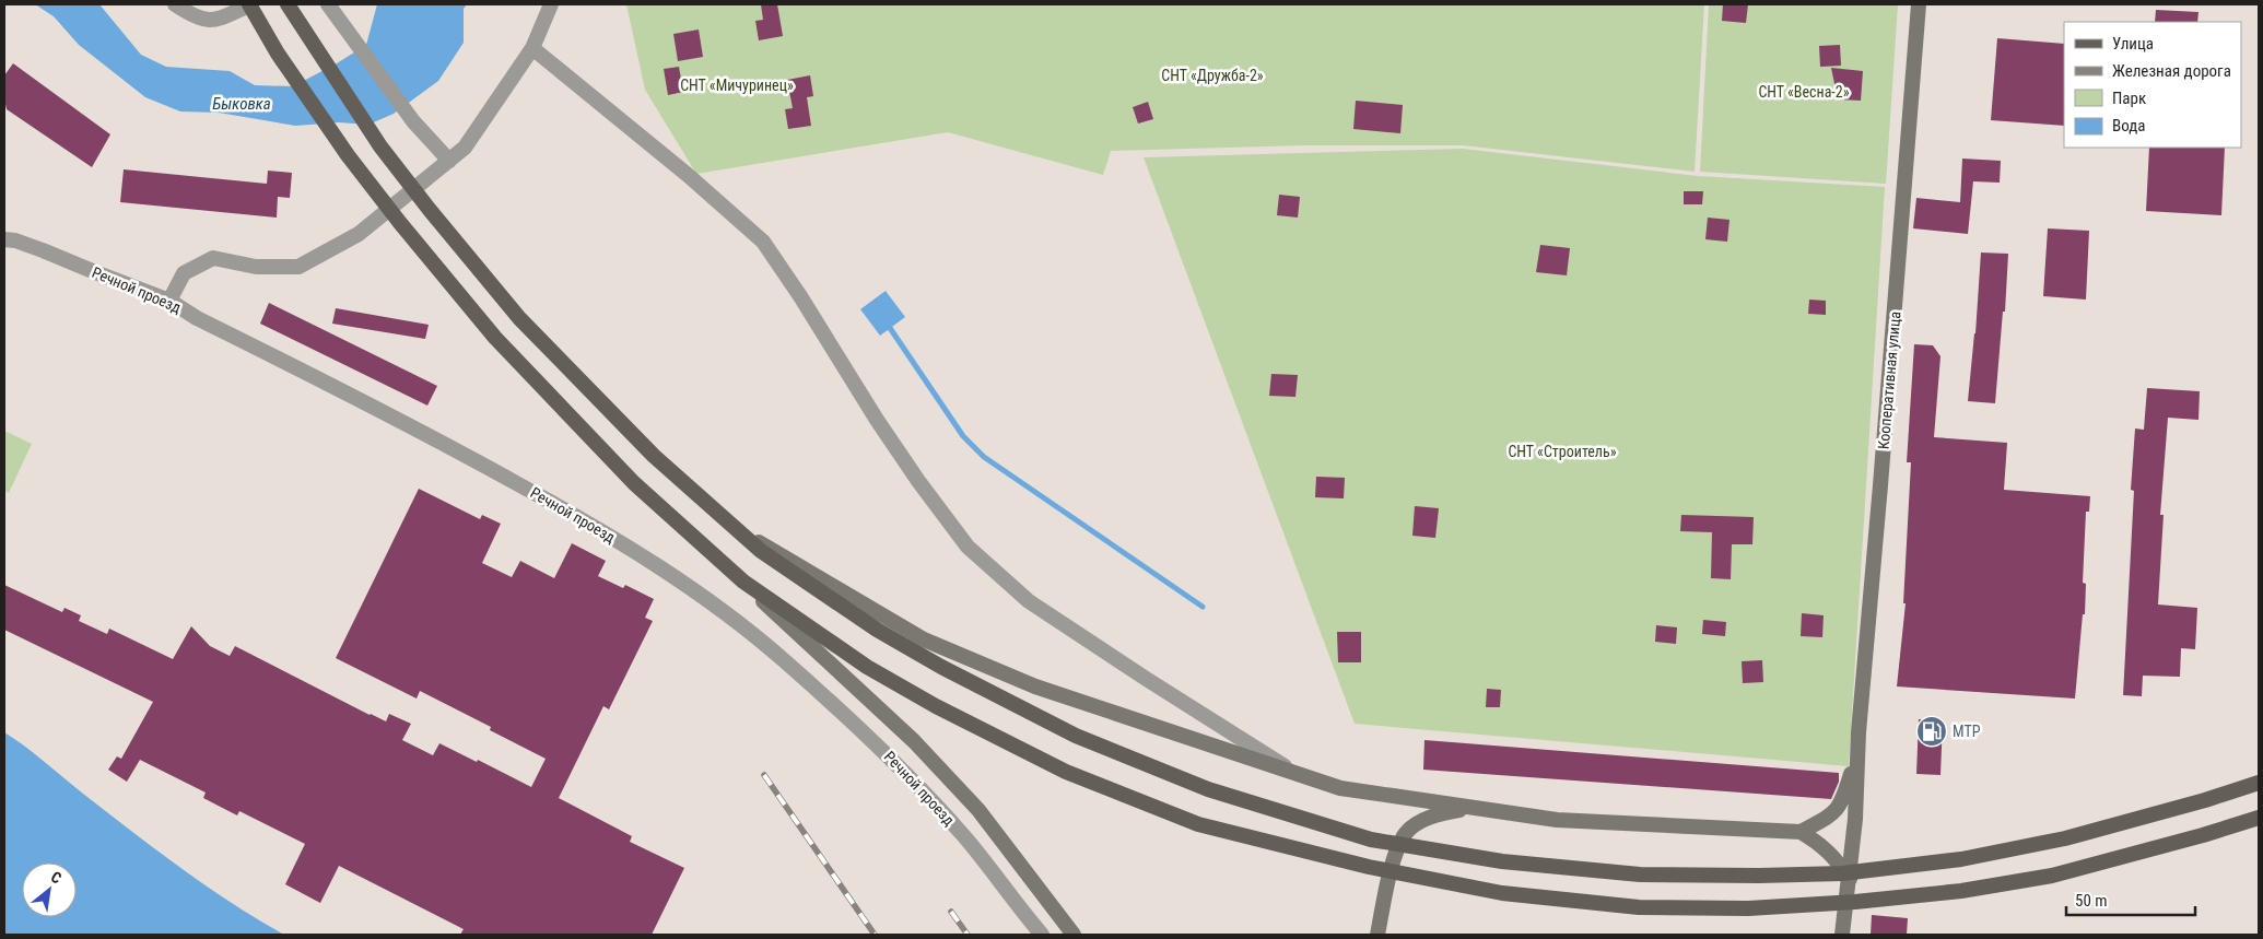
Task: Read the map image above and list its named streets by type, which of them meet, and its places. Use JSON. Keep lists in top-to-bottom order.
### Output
{
  "streets": {
    "main road": ["Кооперативная улица"],
    "street": ["Речной проезд"]
  },
  "water": ["Быковка"],
  "parks": [
    "СНТ «Дружба-2»",
    "СНТ «Мичуринец»",
    "СНТ «Весна-2»",
    "СНТ «Строитель»"
  ],
  "places": {
    "fuel station": ["МТР"]
  },
  "legend": [
    "Улица",
    "Железная дорога",
    "Парк",
    "Вода"
  ],
  "scale_bar": "50 m",
  "north": "top right"
}
